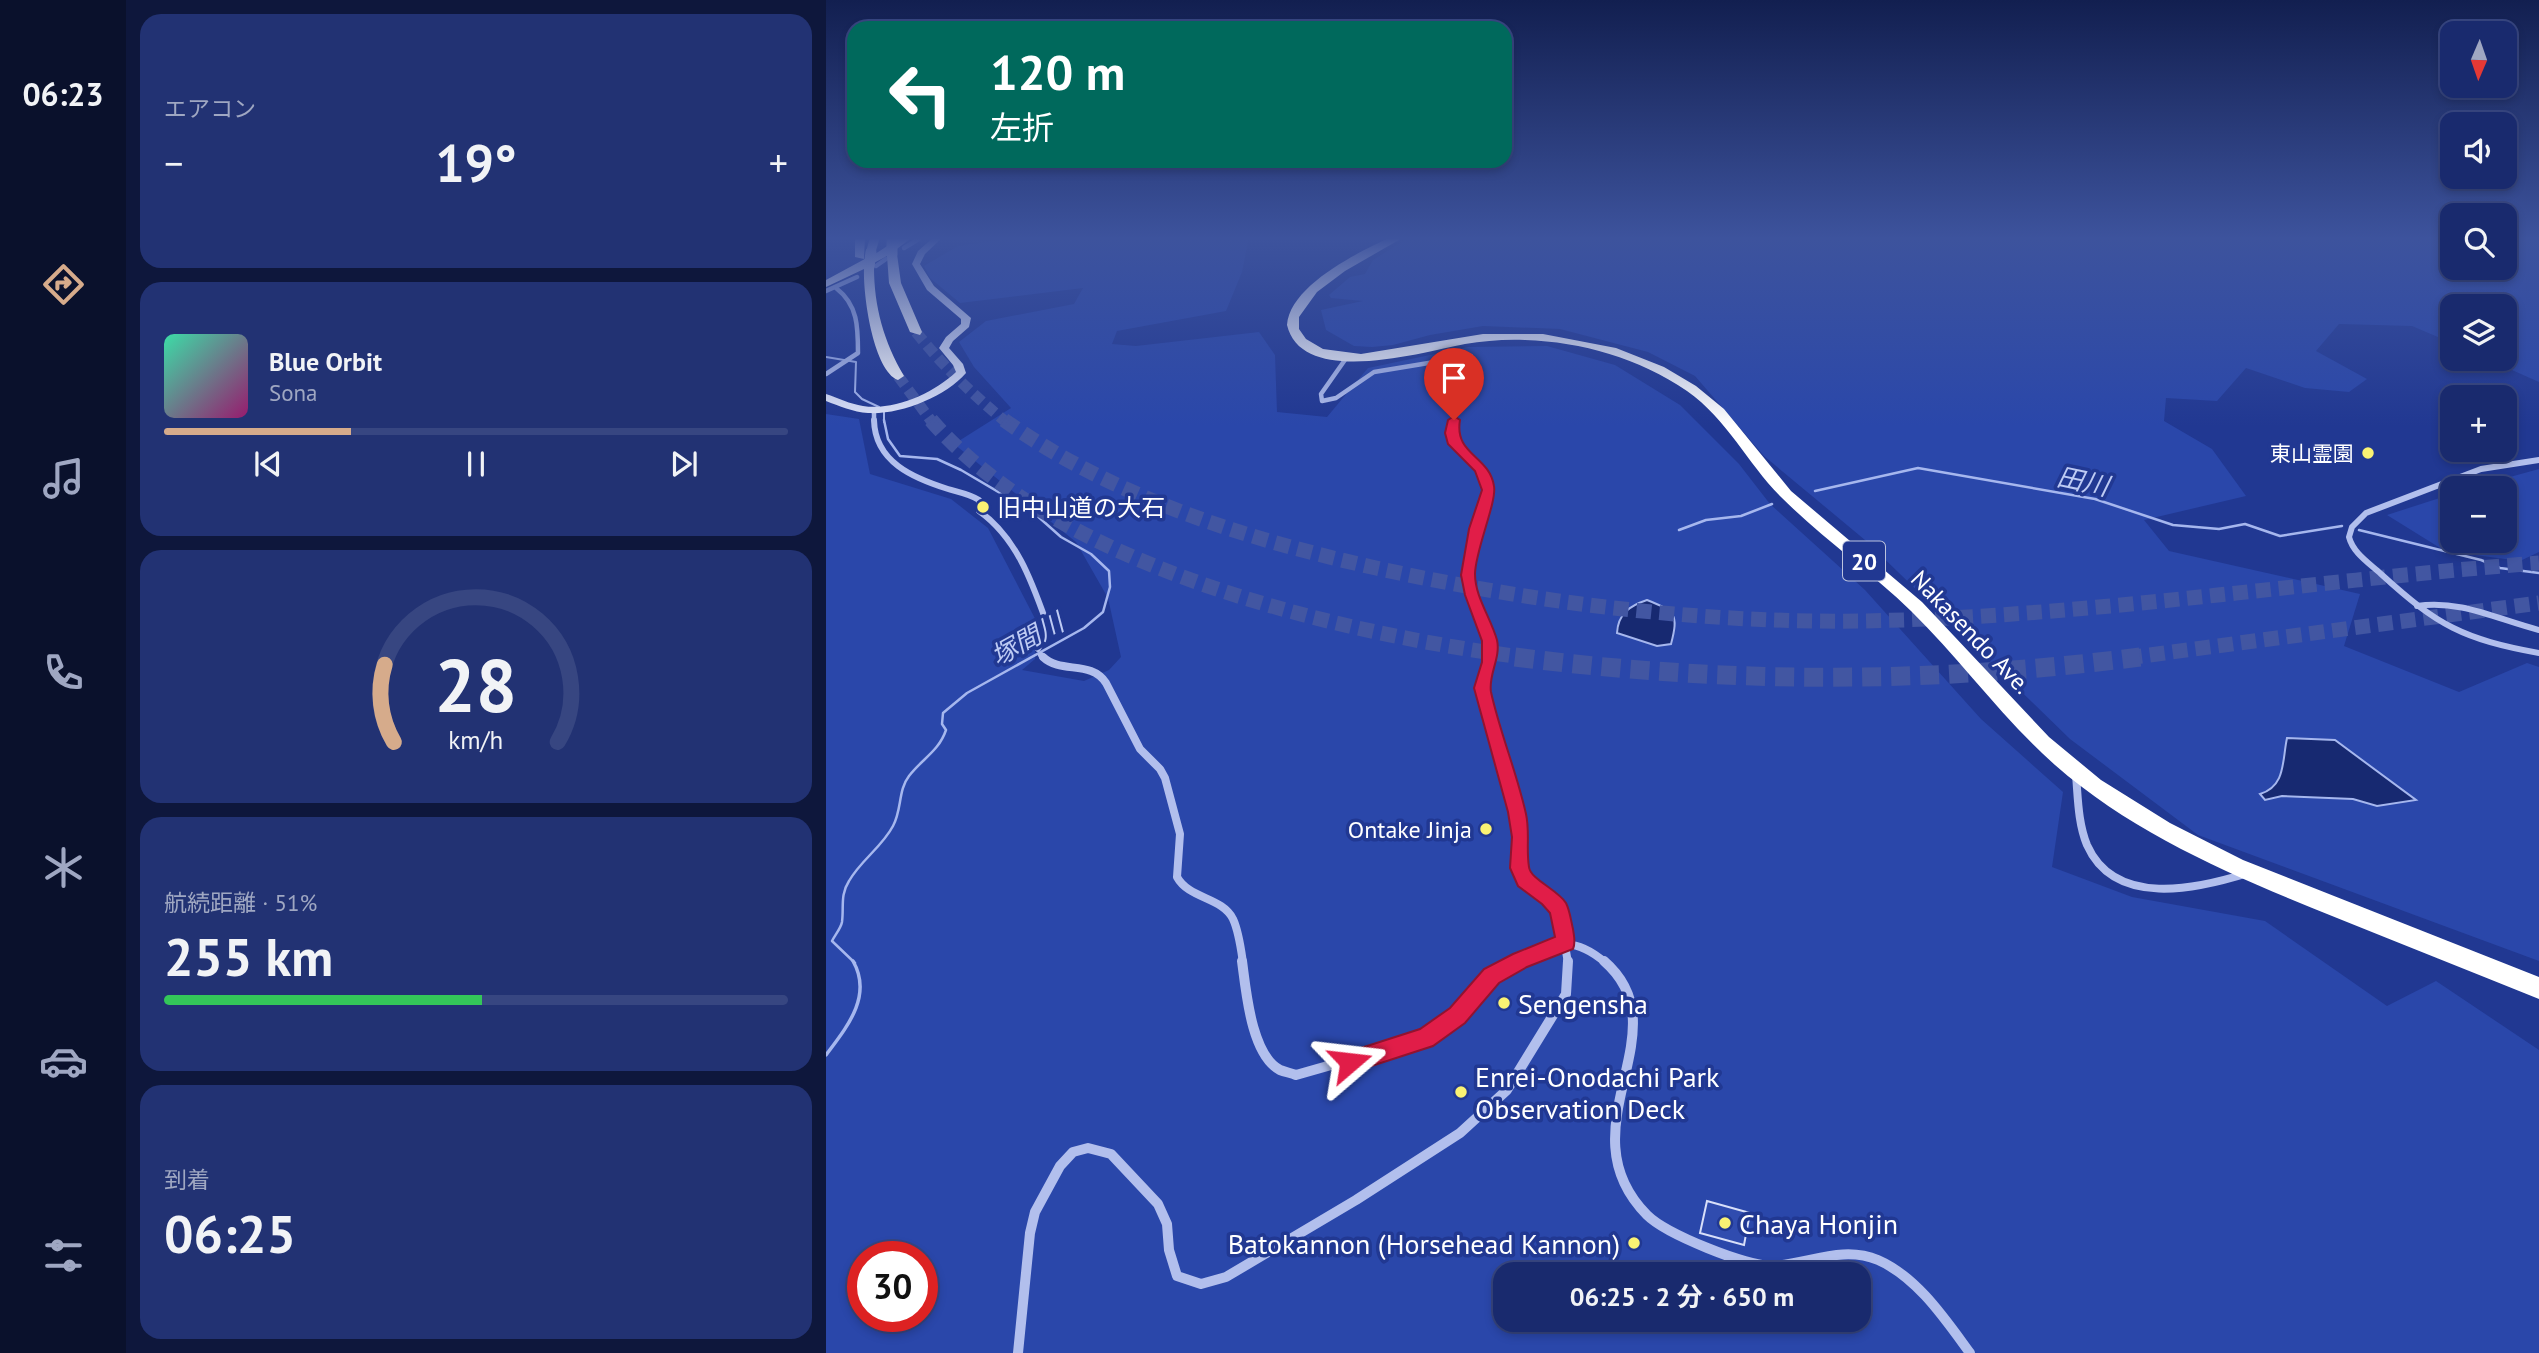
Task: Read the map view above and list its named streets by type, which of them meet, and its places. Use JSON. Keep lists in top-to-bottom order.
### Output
{
  "streets": {
    "highway": ["20", "Nakasendo Ave."]
  },
  "water": ["田川", "塚間川"],
  "places": [
    "東山霊園",
    "旧中山道の大石",
    "Ontake Jinja",
    "Sengensha",
    "Enrei-Onodachi Park Observation Deck",
    "Chaya Honjin",
    "Batokannon (Horsehead Kannon)"
  ],
  "north": "bottom",
  "page": {
    "tabs": "06:23",
    "tile": [
      "エアコン",
      ["航続距離 · 51%", "255 km"],
      ["到着", "06:25"]
    ],
    "map_buttons": ["+", "−"],
    "turn": ["120 m", "左折"],
    "heat": ["−", "19°", "+"],
    "song": ["Blue Orbit", "Sona"],
    "limit": "30",
    "trip": "06:25 · 2 分 · 650 m",
    "gauge": ["28", "km/h"]
  }
}
